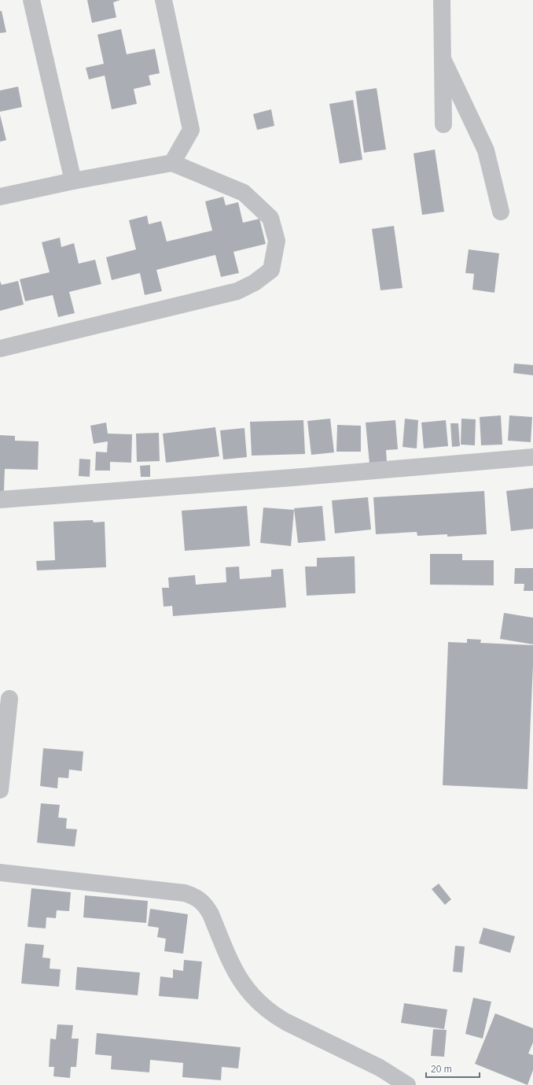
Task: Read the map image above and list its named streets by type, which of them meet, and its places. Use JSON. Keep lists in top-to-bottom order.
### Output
{
  "scale_bar": "20 m"
}
